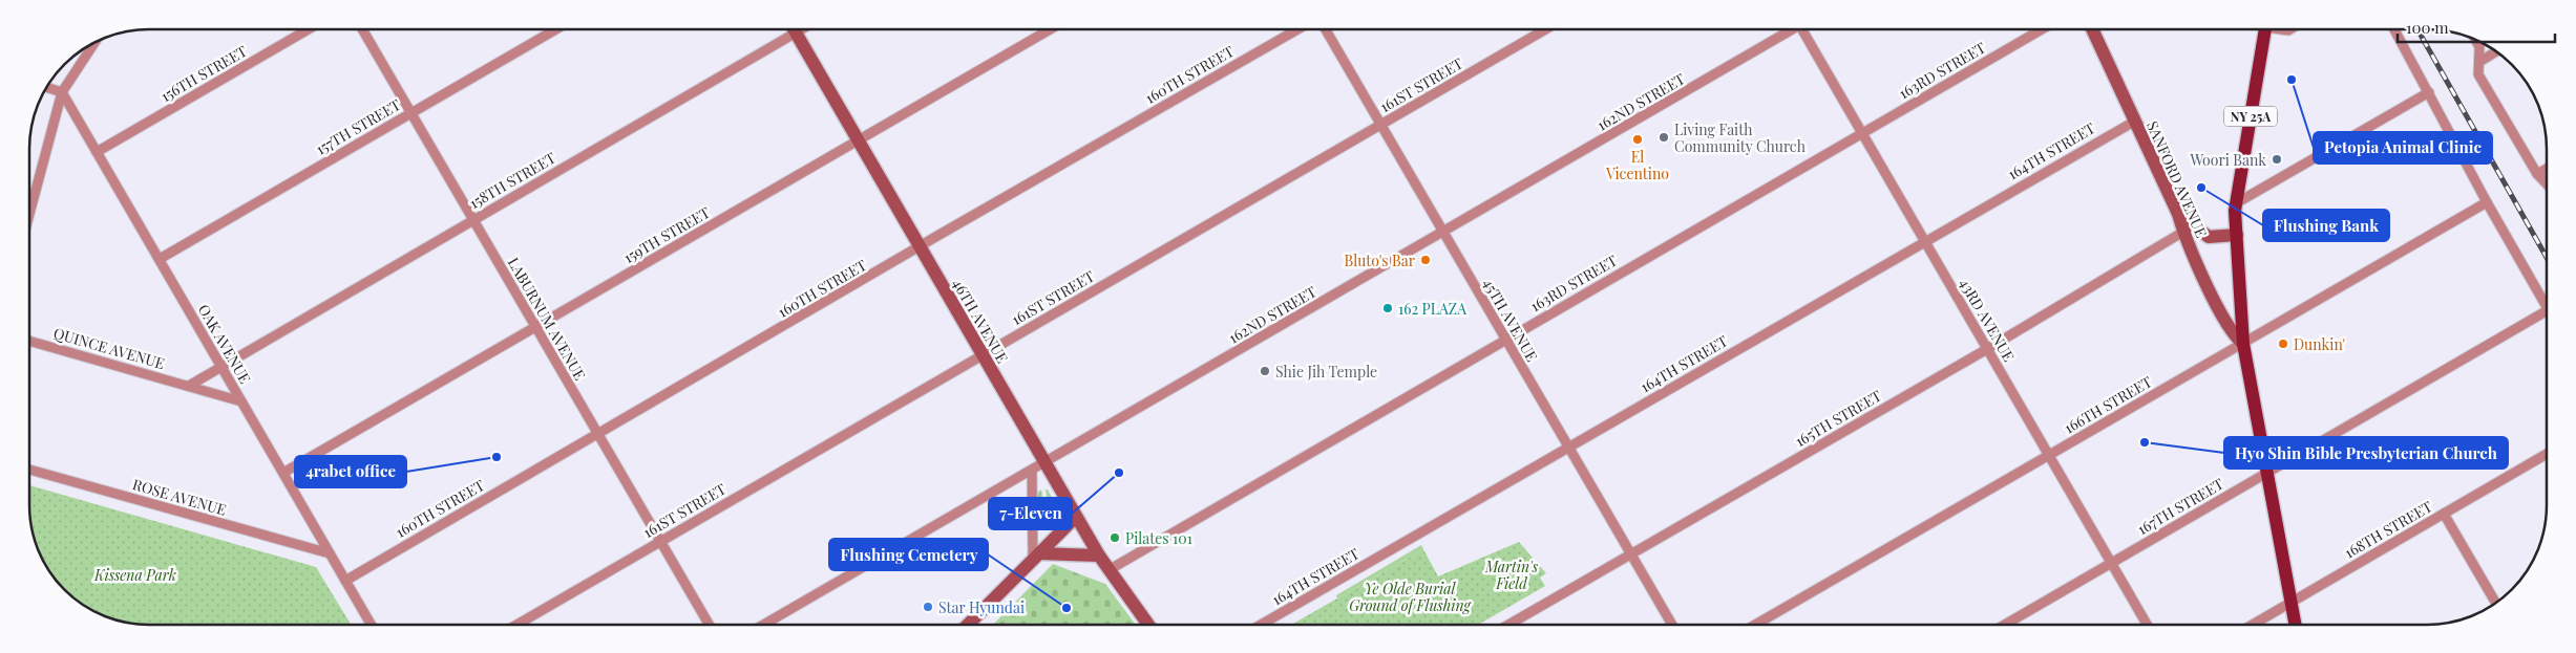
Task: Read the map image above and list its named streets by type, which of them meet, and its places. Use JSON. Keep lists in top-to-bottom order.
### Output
{
  "streets": {
    "main road": ["NY 25A"],
    "street": [
      "163RD STREET",
      "156TH STREET",
      "160TH STREET",
      "161ST STREET",
      "162ND STREET",
      "157TH STREET",
      "164TH STREET",
      "SANFORD AVENUE",
      "158TH STREET",
      "159TH STREET",
      "LABURNUM AVENUE",
      "45TH AVENUE",
      "43RD AVENUE",
      "46TH AVENUE",
      "OAK AVENUE",
      "QUINCE AVENUE",
      "166TH STREET",
      "165TH STREET",
      "ROSE AVENUE",
      "167TH STREET",
      "168TH STREET"
    ]
  },
  "crossings": [
    ["163RD STREET", "45TH AVENUE"],
    ["163RD STREET", "43RD AVENUE"],
    ["163RD STREET", "46TH AVENUE"],
    ["156TH STREET", "OAK AVENUE"],
    ["160TH STREET", "LABURNUM AVENUE"],
    ["160TH STREET", "46TH AVENUE"],
    ["160TH STREET", "OAK AVENUE"],
    ["161ST STREET", "LABURNUM AVENUE"],
    ["161ST STREET", "45TH AVENUE"],
    ["161ST STREET", "46TH AVENUE"],
    ["162ND STREET", "45TH AVENUE"],
    ["162ND STREET", "46TH AVENUE"],
    ["157TH STREET", "LABURNUM AVENUE"],
    ["157TH STREET", "OAK AVENUE"],
    ["164TH STREET", "SANFORD AVENUE"],
    ["164TH STREET", "45TH AVENUE"],
    ["164TH STREET", "43RD AVENUE"],
    ["SANFORD AVENUE", "166TH STREET"],
    ["SANFORD AVENUE", "165TH STREET"],
    ["158TH STREET", "LABURNUM AVENUE"],
    ["158TH STREET", "46TH AVENUE"],
    ["158TH STREET", "OAK AVENUE"],
    ["159TH STREET", "LABURNUM AVENUE"],
    ["159TH STREET", "46TH AVENUE"],
    ["159TH STREET", "OAK AVENUE"],
    ["45TH AVENUE", "165TH STREET"],
    ["43RD AVENUE", "166TH STREET"],
    ["43RD AVENUE", "165TH STREET"],
    ["43RD AVENUE", "167TH STREET"],
    ["OAK AVENUE", "QUINCE AVENUE"],
    ["OAK AVENUE", "ROSE AVENUE"]
  ],
  "parks": ["Martin's Field", "Kissena Park", "Ye Olde Burial Ground of Flushing"],
  "places": [
    "Petopia Animal Clinic",
    "Living Faith Community Church",
    "El Vicentino",
    "Woori Bank",
    "Flushing Bank",
    "Bluto's Bar",
    "162 PLAZA",
    "Dunkin'",
    "Shie Jih Temple",
    "Hyo Shin Bible Presbyterian Church",
    "4rabet office",
    "7-Eleven",
    "Pilates 101",
    "Star Hyundai",
    "Flushing Cemetery"
  ],
  "scale_bar": "100 m"
}
